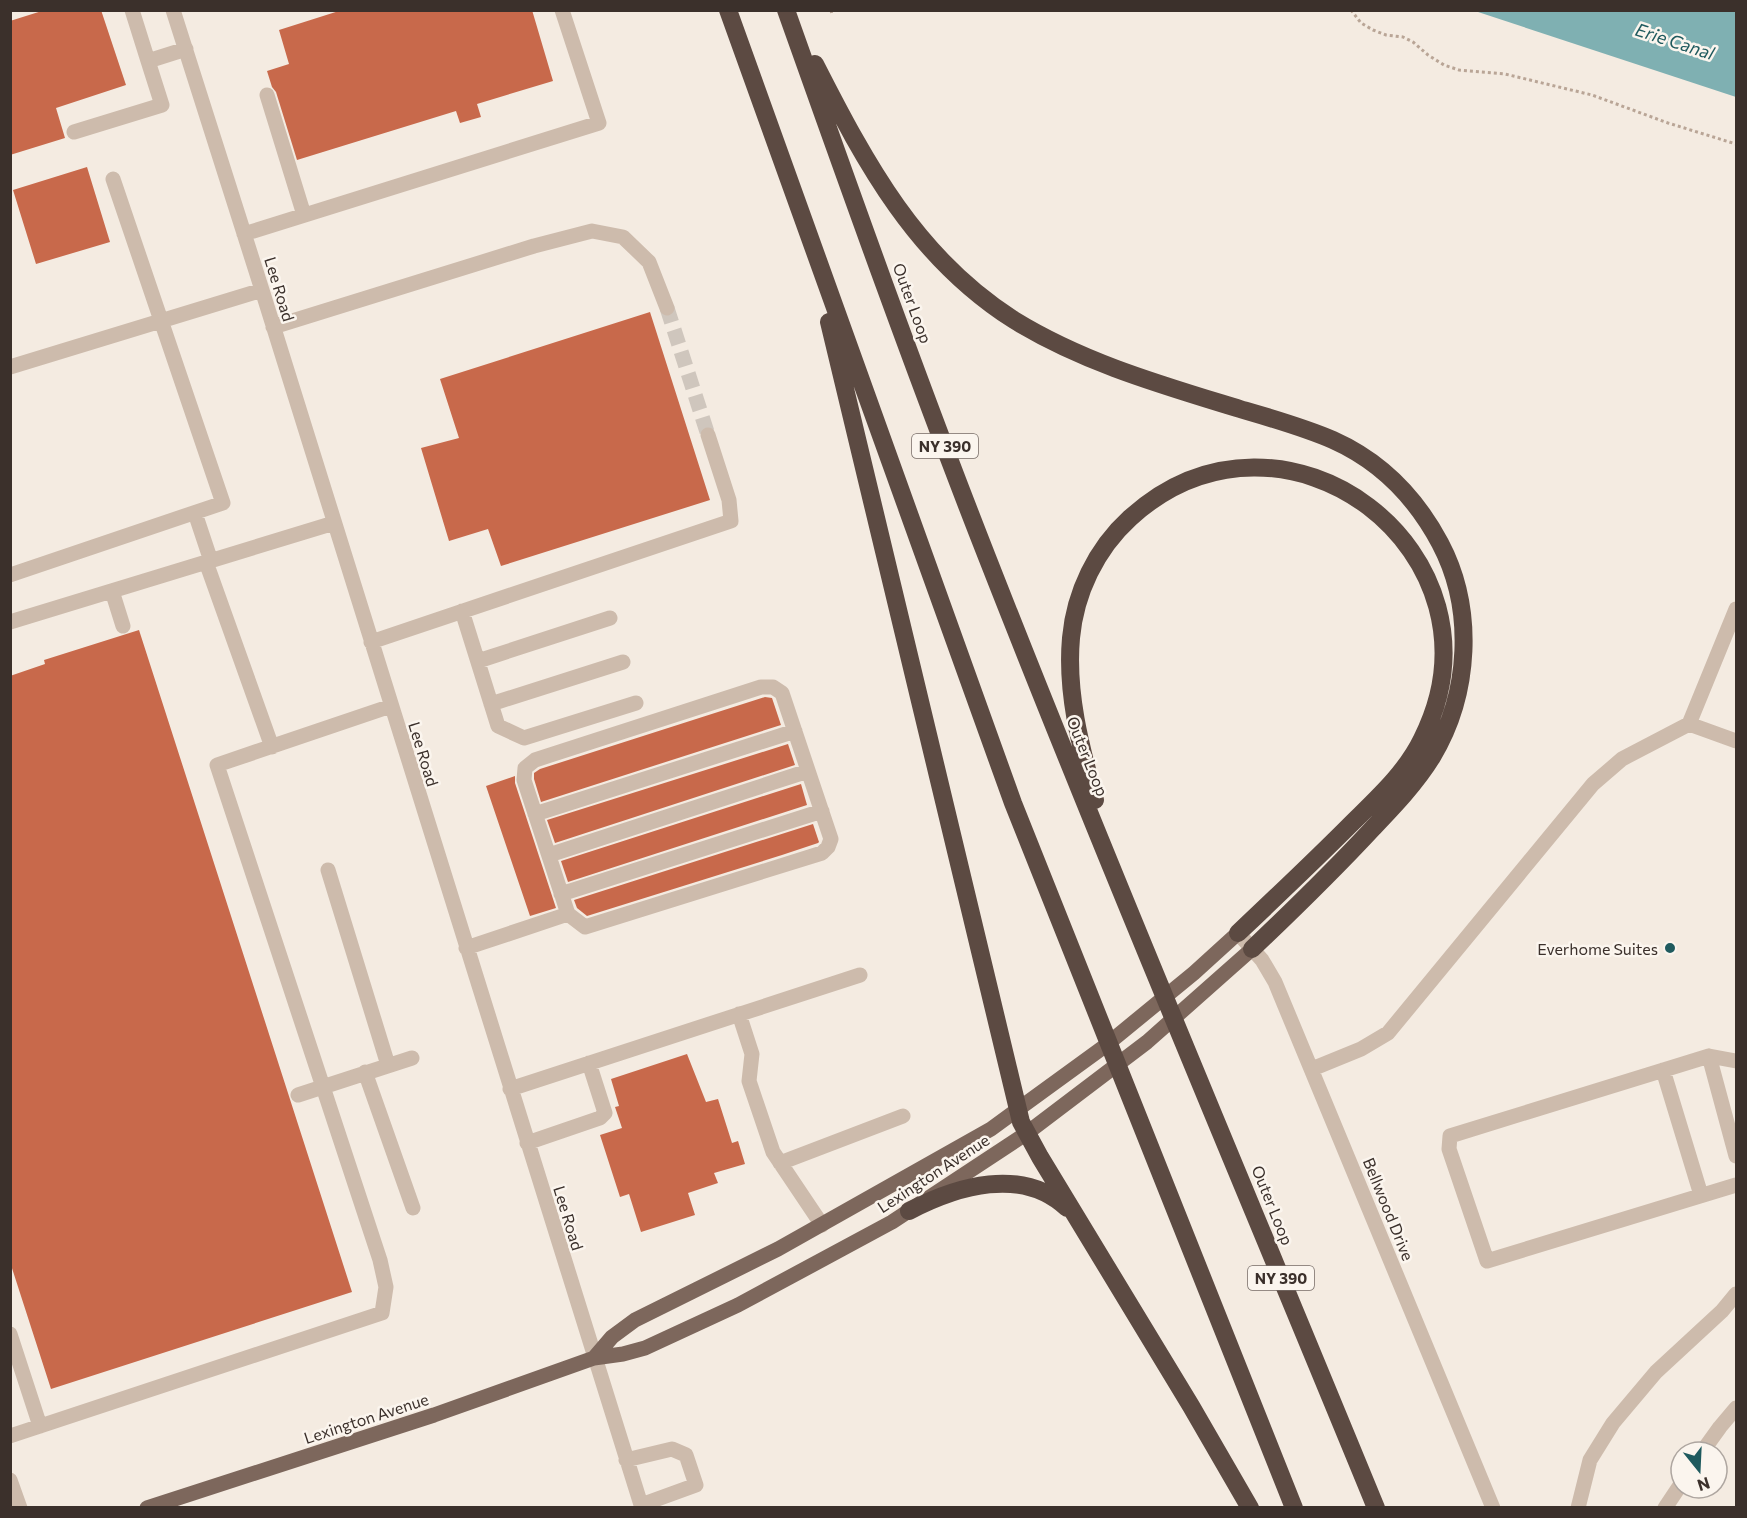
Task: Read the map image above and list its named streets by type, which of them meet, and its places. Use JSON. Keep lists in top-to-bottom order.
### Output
{
  "streets": {
    "highway": ["Outer Loop", "NY 390"],
    "main road": ["Lexington Avenue"],
    "street": ["Lee Road", "Bellwood Drive"]
  },
  "crossings": [
    ["Lee Road", "Lexington Avenue"],
    ["Lexington Avenue", "Bellwood Drive"]
  ],
  "water": ["Erie Canal"],
  "places": ["Everhome Suites"],
  "north": "bottom"
}
